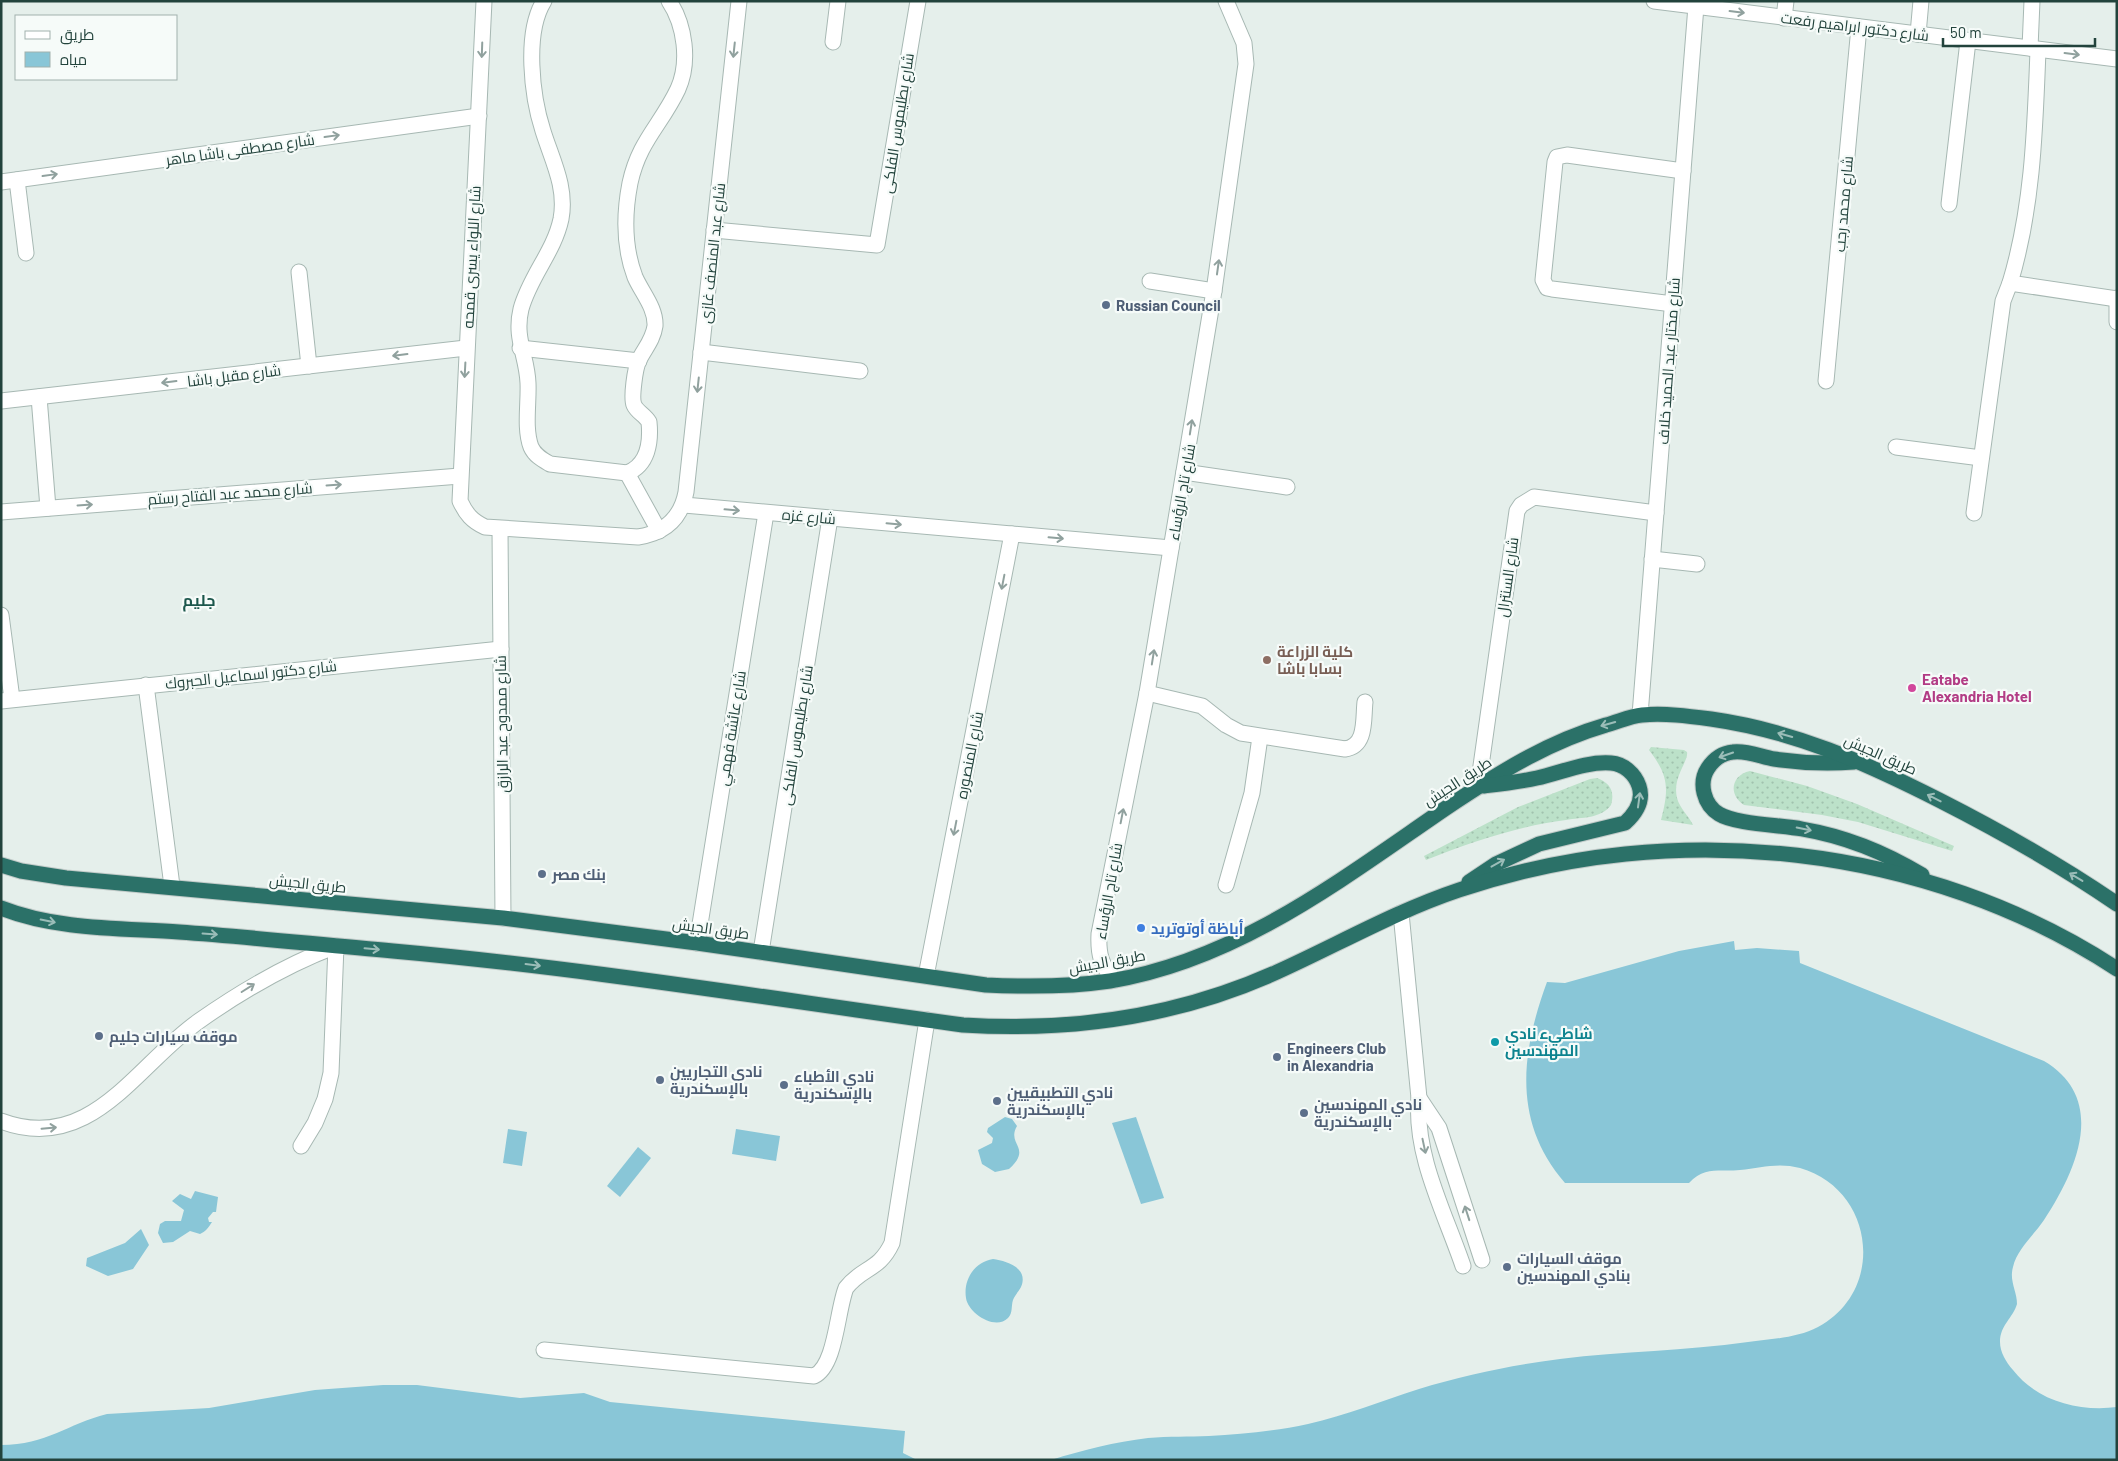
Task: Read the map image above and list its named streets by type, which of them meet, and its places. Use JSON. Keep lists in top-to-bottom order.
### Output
{
  "streets": {
    "highway": ["طريق الجيش"],
    "street": [
      "شارع دكتور ابراهيم رفعت",
      "شارع بطليموس الفلكى",
      "شارع مصطفى باشا ماهر",
      "شارع محمد رجب",
      "شارع عبد المنصف غازى",
      "شارع اللواء يسرى قمحه",
      "شارع مختار عبد الحميد خلاف",
      "شارع مقبل باشا",
      "شارع تاج الرؤساء",
      "شارع محمد عبد الفتاح رستم",
      "شارع غزه",
      "شارع السنترال",
      "شارع دكتور اسماعيل الحبروك",
      "شارع ممدوح عبد الرازق",
      "شارع عائشة فهمي",
      "شارع المنصوره"
    ]
  },
  "crossings": [
    ["شارع دكتور ابراهيم رفعت", "شارع محمد رجب"],
    ["شارع دكتور ابراهيم رفعت", "شارع مختار عبد الحميد خلاف"],
    ["شارع بطليموس الفلكى", "شارع عبد المنصف غازى"],
    ["شارع بطليموس الفلكى", "شارع غزه"],
    ["شارع بطليموس الفلكى", "طريق الجيش"],
    ["شارع مصطفى باشا ماهر", "شارع اللواء يسرى قمحه"],
    ["شارع عبد المنصف غازى", "شارع غزه"],
    ["شارع اللواء يسرى قمحه", "شارع مقبل باشا"],
    ["شارع اللواء يسرى قمحه", "شارع محمد عبد الفتاح رستم"],
    ["شارع اللواء يسرى قمحه", "شارع ممدوح عبد الرازق"],
    ["شارع مختار عبد الحميد خلاف", "شارع السنترال"],
    ["شارع مختار عبد الحميد خلاف", "طريق الجيش"],
    ["شارع تاج الرؤساء", "شارع غزه"],
    ["شارع تاج الرؤساء", "طريق الجيش"],
    ["شارع غزه", "شارع عائشة فهمي"],
    ["شارع غزه", "شارع المنصوره"],
    ["شارع السنترال", "طريق الجيش"],
    ["شارع دكتور اسماعيل الحبروك", "شارع ممدوح عبد الرازق"],
    ["شارع ممدوح عبد الرازق", "طريق الجيش"],
    ["شارع عائشة فهمي", "طريق الجيش"],
    ["طريق الجيش", "شارع المنصوره"]
  ],
  "one_way": [
    "شارع دكتور ابراهيم رفعت",
    "شارع مصطفى باشا ماهر",
    "شارع مقبل باشا",
    "شارع تاج الرؤساء",
    "شارع محمد عبد الفتاح رستم",
    "شارع غزه",
    "شارع المنصوره"
  ],
  "districts": ["جليم"],
  "places": [
    "Russian Council",
    "كلية الزراعة بسابا باشا",
    "Eatabe Alexandria Hotel",
    "بنك مصر",
    "أباظة أوتوتريد",
    "موقف سيارات جليم",
    "شاطيء نادي المهندسين",
    "Engineers Club in Alexandria",
    "نادي التجاريين بالإسكندرية",
    "نادي الأطباء بالإسكندرية",
    "نادي التطبيقيين بالإسكندرية",
    "نادي المهندسين بالإسكندرية",
    "موقف السيارات بنادي المهندسين"
  ],
  "legend": ["طريق", "مياه"],
  "scale_bar": "50 m"
}
